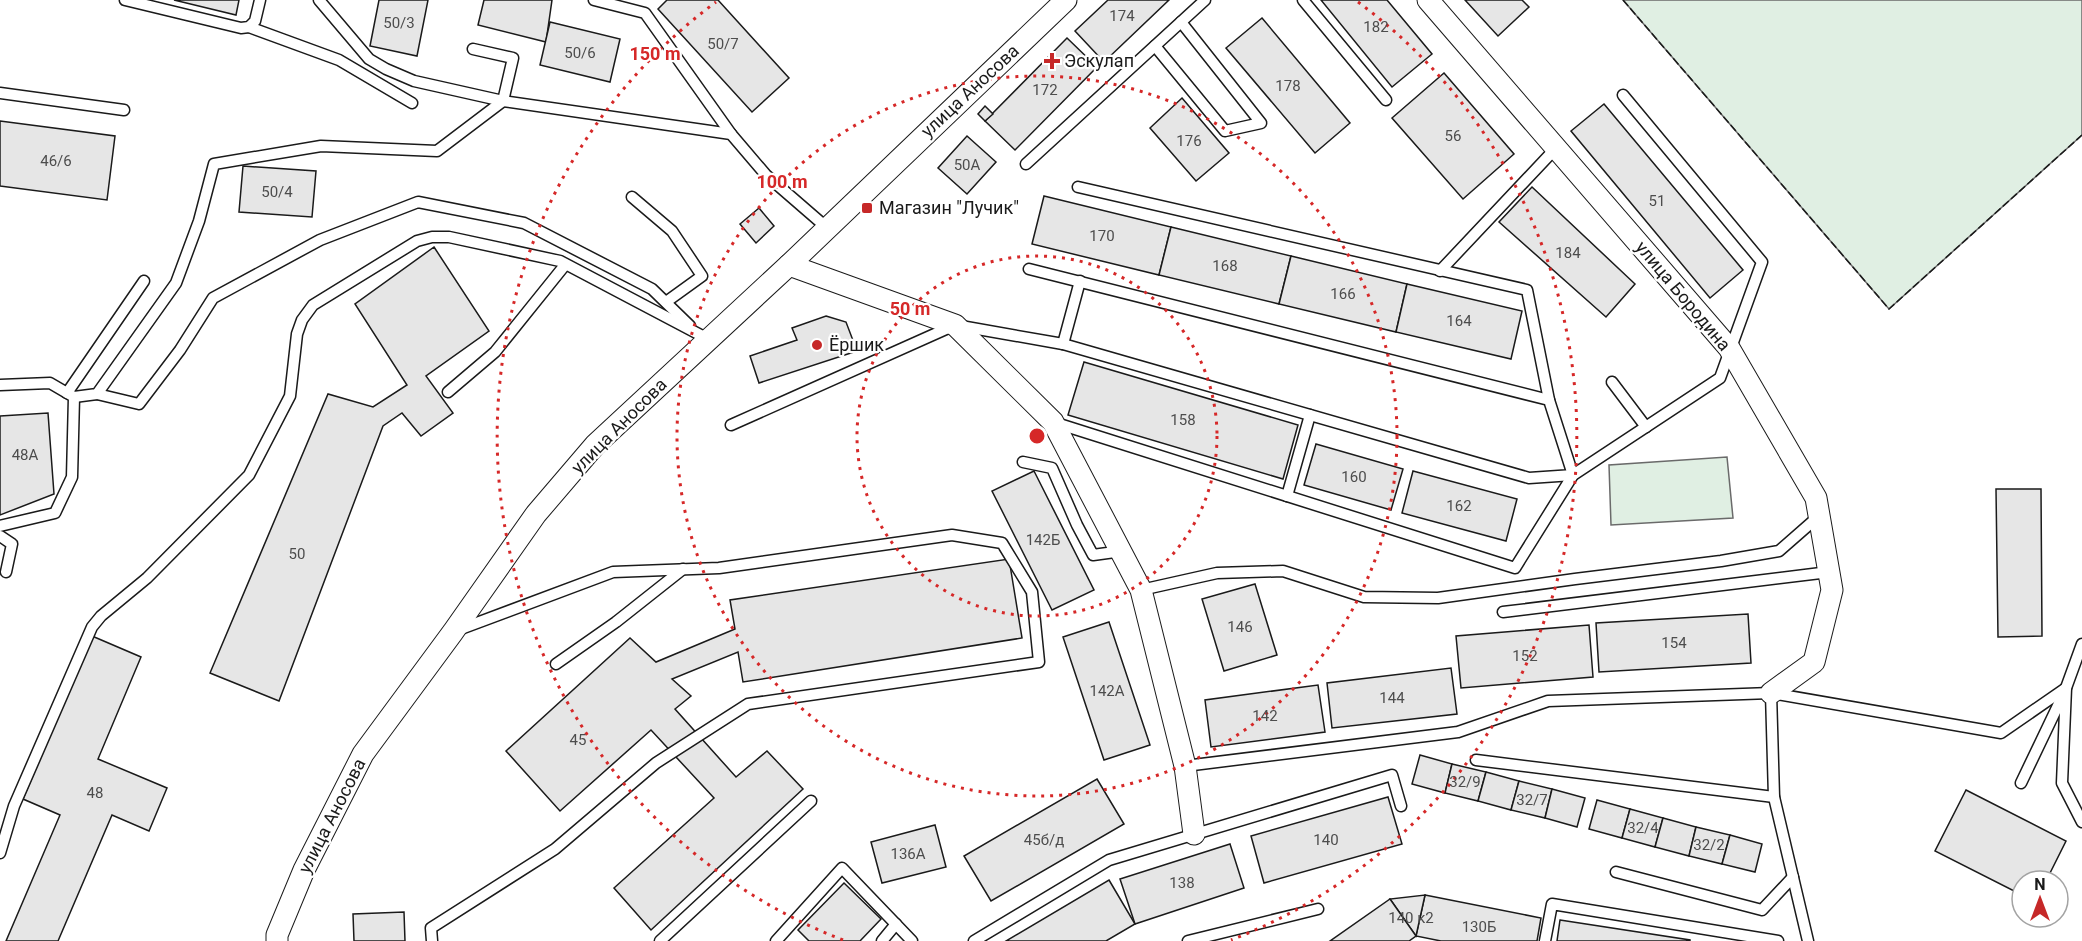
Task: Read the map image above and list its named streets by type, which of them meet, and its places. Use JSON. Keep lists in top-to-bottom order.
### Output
{
  "streets": {
    "street": ["улица Аносова", "улица Бородина"]
  },
  "places": {
    "health": ["Эскулап"],
    "transit": ["Магазин \"Лучик\""],
    "other": ["Ёршик"]
  },
  "house_numbers": [
    "174",
    "50/3",
    "182",
    "50/7",
    "50/6",
    "178",
    "172",
    "56",
    "176",
    "46/6",
    "50А",
    "50/4",
    "51",
    "170",
    "184",
    "168",
    "166",
    "164",
    "158",
    "48А",
    "160",
    "162",
    "142Б",
    "50",
    "146",
    "154",
    "152",
    "142А",
    "144",
    "142",
    "45",
    "32/9",
    "48",
    "32/7",
    "32/4",
    "45б/д",
    "140",
    "32/2",
    "136А",
    "138",
    "140 к2",
    "130Б"
  ],
  "north": "top",
  "rings": ["150 m", "100 m", "50 m"]
}
